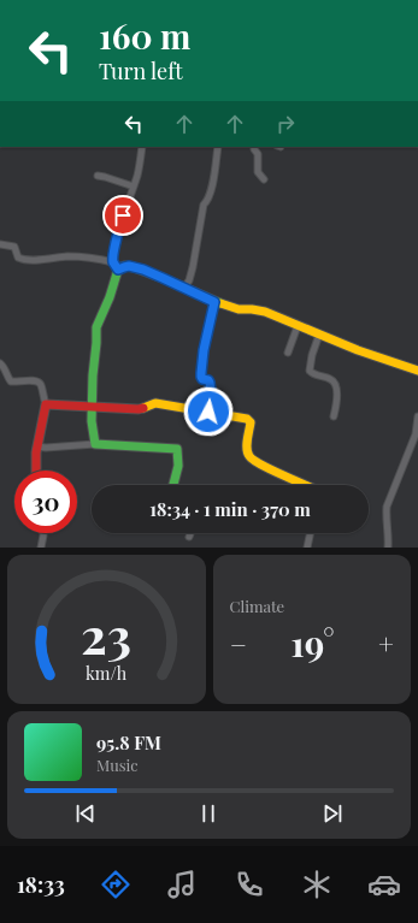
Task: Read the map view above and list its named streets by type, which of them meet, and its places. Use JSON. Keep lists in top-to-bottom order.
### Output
{
  "page": {
    "turn": ["160 m", "Turn left"],
    "limit": "30",
    "trip": "18:34 · 1 min · 370 m",
    "tile": "Climate",
    "heat": ["−", "19°", "+"],
    "song": ["95.8 FM", "Music"],
    "tabs": "18:33",
    "gauge": ["23", "km/h"]
  }
}
